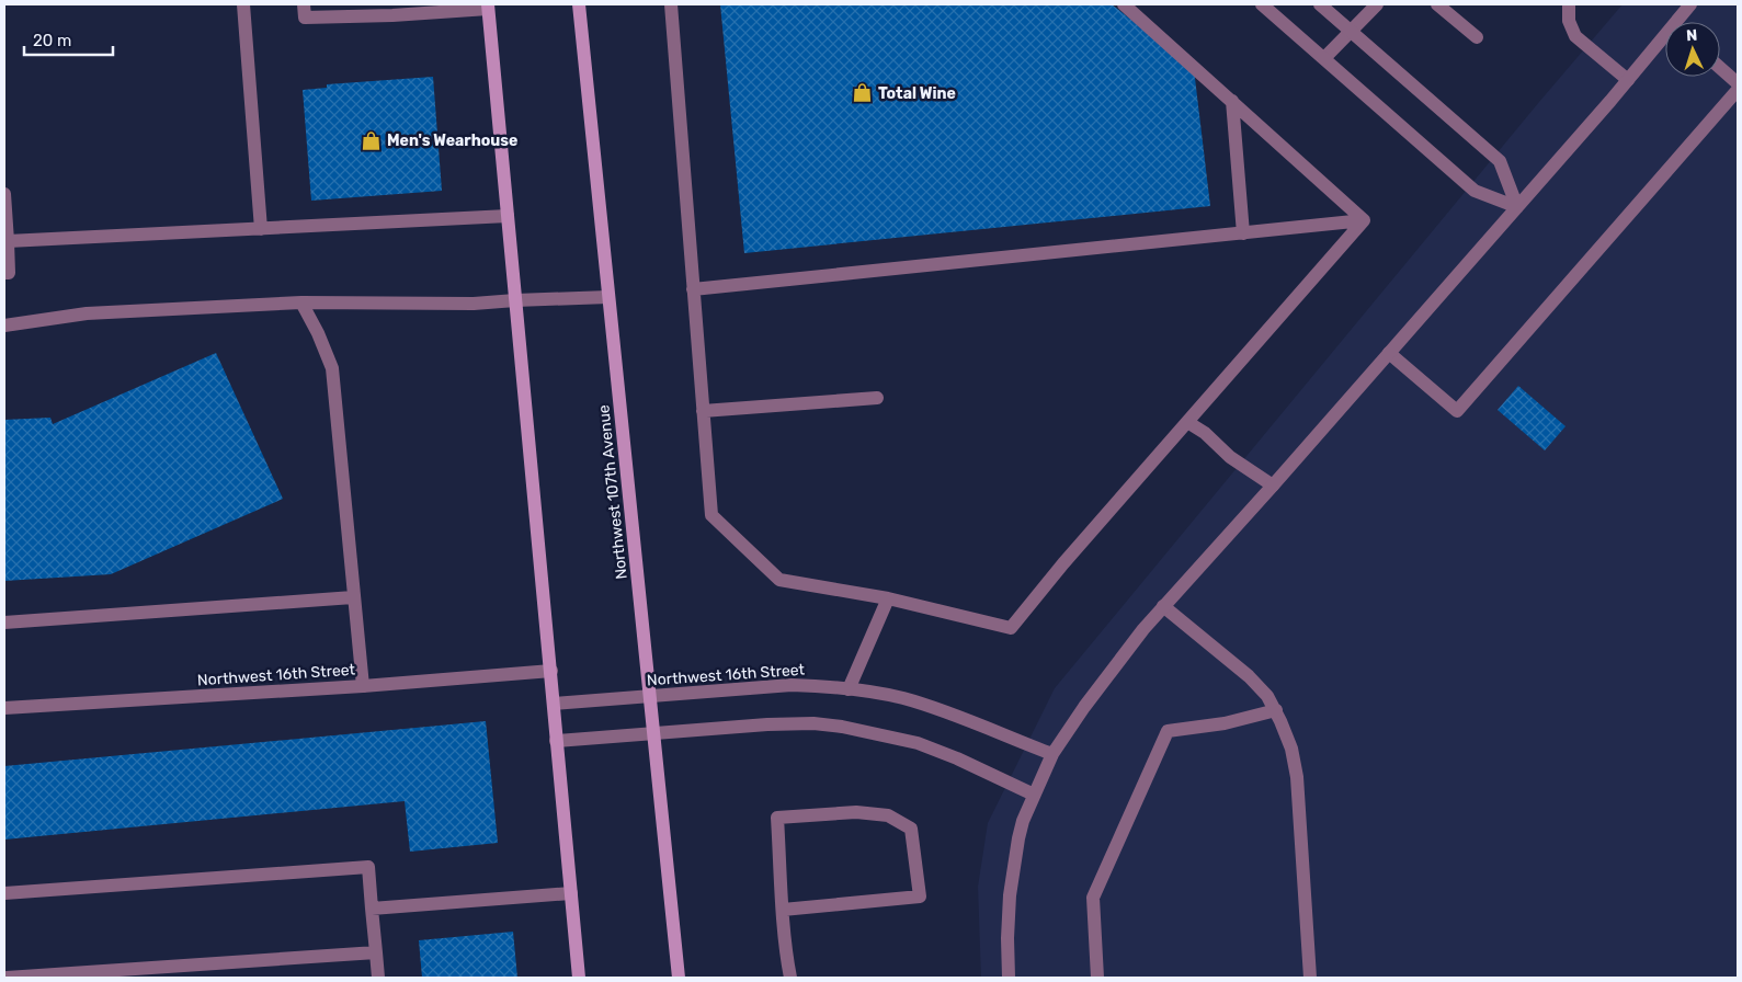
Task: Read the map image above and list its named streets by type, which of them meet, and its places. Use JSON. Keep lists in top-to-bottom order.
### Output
{
  "streets": {
    "main road": ["Northwest 107th Avenue"],
    "street": ["Northwest 16th Street"]
  },
  "crossings": [
    ["Northwest 107th Avenue", "Northwest 16th Street"]
  ],
  "places": {
    "shop": ["Total Wine", "Men's Wearhouse"]
  },
  "scale_bar": "20 m",
  "north": "top"
}
